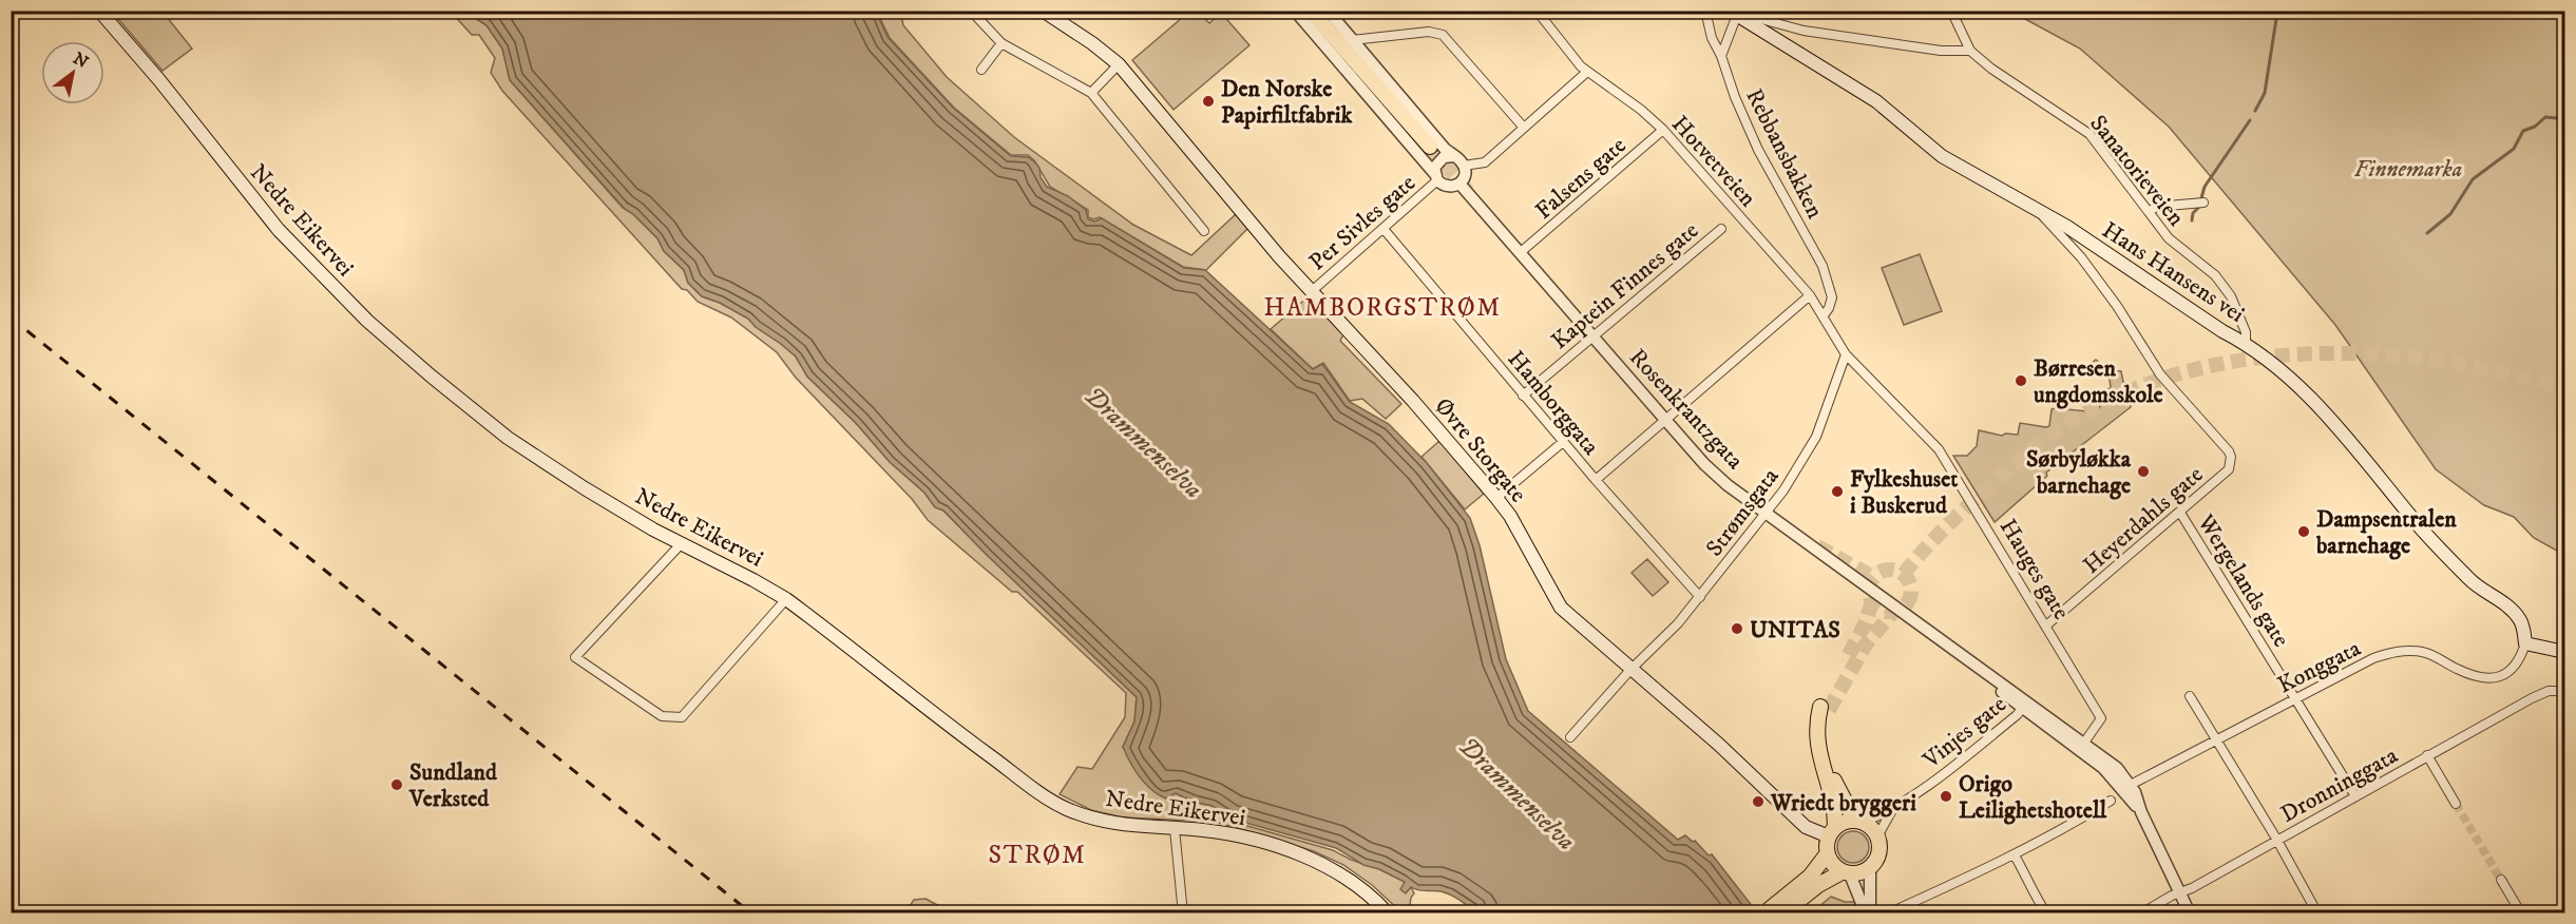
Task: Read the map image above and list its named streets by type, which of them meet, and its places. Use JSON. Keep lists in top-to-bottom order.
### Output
{
  "streets": {
    "main road": ["Nedre Eikervei", "Hans Hansens vei", "Øvre Storgate"],
    "street": [
      "Rebbansbakken",
      "Hotvetveien",
      "Sanatorieveien",
      "Falsens gate",
      "Per Sivles gate",
      "Kaptein Finnes gate",
      "Hamborggata",
      "Rosenkrantzgata",
      "Strømsgata",
      "Heyerdahls gate",
      "Hauges gate",
      "Wergelands gate",
      "Konggata",
      "Vinjes gate",
      "Dronninggata"
    ]
  },
  "crossings": [
    ["Rebbansbakken", "Hotvetveien"],
    ["Hotvetveien", "Falsens gate"],
    ["Hotvetveien", "Strømsgata"],
    ["Hotvetveien", "Hauges gate"],
    ["Sanatorieveien", "Hans Hansens vei"],
    ["Falsens gate", "Rosenkrantzgata"],
    ["Per Sivles gate", "Hamborggata"],
    ["Per Sivles gate", "Rosenkrantzgata"],
    ["Per Sivles gate", "Øvre Storgate"],
    ["Hans Hansens vei", "Heyerdahls gate"],
    ["Hans Hansens vei", "Konggata"],
    ["Kaptein Finnes gate", "Hamborggata"],
    ["Kaptein Finnes gate", "Rosenkrantzgata"],
    ["Hamborggata", "Strømsgata"],
    ["Rosenkrantzgata", "Strømsgata"],
    ["Rosenkrantzgata", "Hauges gate"],
    ["Rosenkrantzgata", "Vinjes gate"],
    ["Øvre Storgate", "Strømsgata"],
    ["Øvre Storgate", "Vinjes gate"],
    ["Strømsgata", "Hauges gate"],
    ["Heyerdahls gate", "Hauges gate"],
    ["Heyerdahls gate", "Wergelands gate"],
    ["Wergelands gate", "Konggata"],
    ["Wergelands gate", "Dronninggata"]
  ],
  "districts": ["HAMBORGSTRØM", "STRØM"],
  "water": ["Drammenselva"],
  "parks": ["Finnemarka"],
  "places": [
    "Den Norske Papirfiltfabrik",
    "Børresen ungdomsskole",
    "Sørbyløkka barnehage",
    "Fylkeshuset i Buskerud",
    "Dampsentralen barnehage",
    "UNITAS",
    "Sundland Verksted",
    "Origo Leilighetshotell",
    "Wriedt bryggeri"
  ],
  "north": "top right"
}
